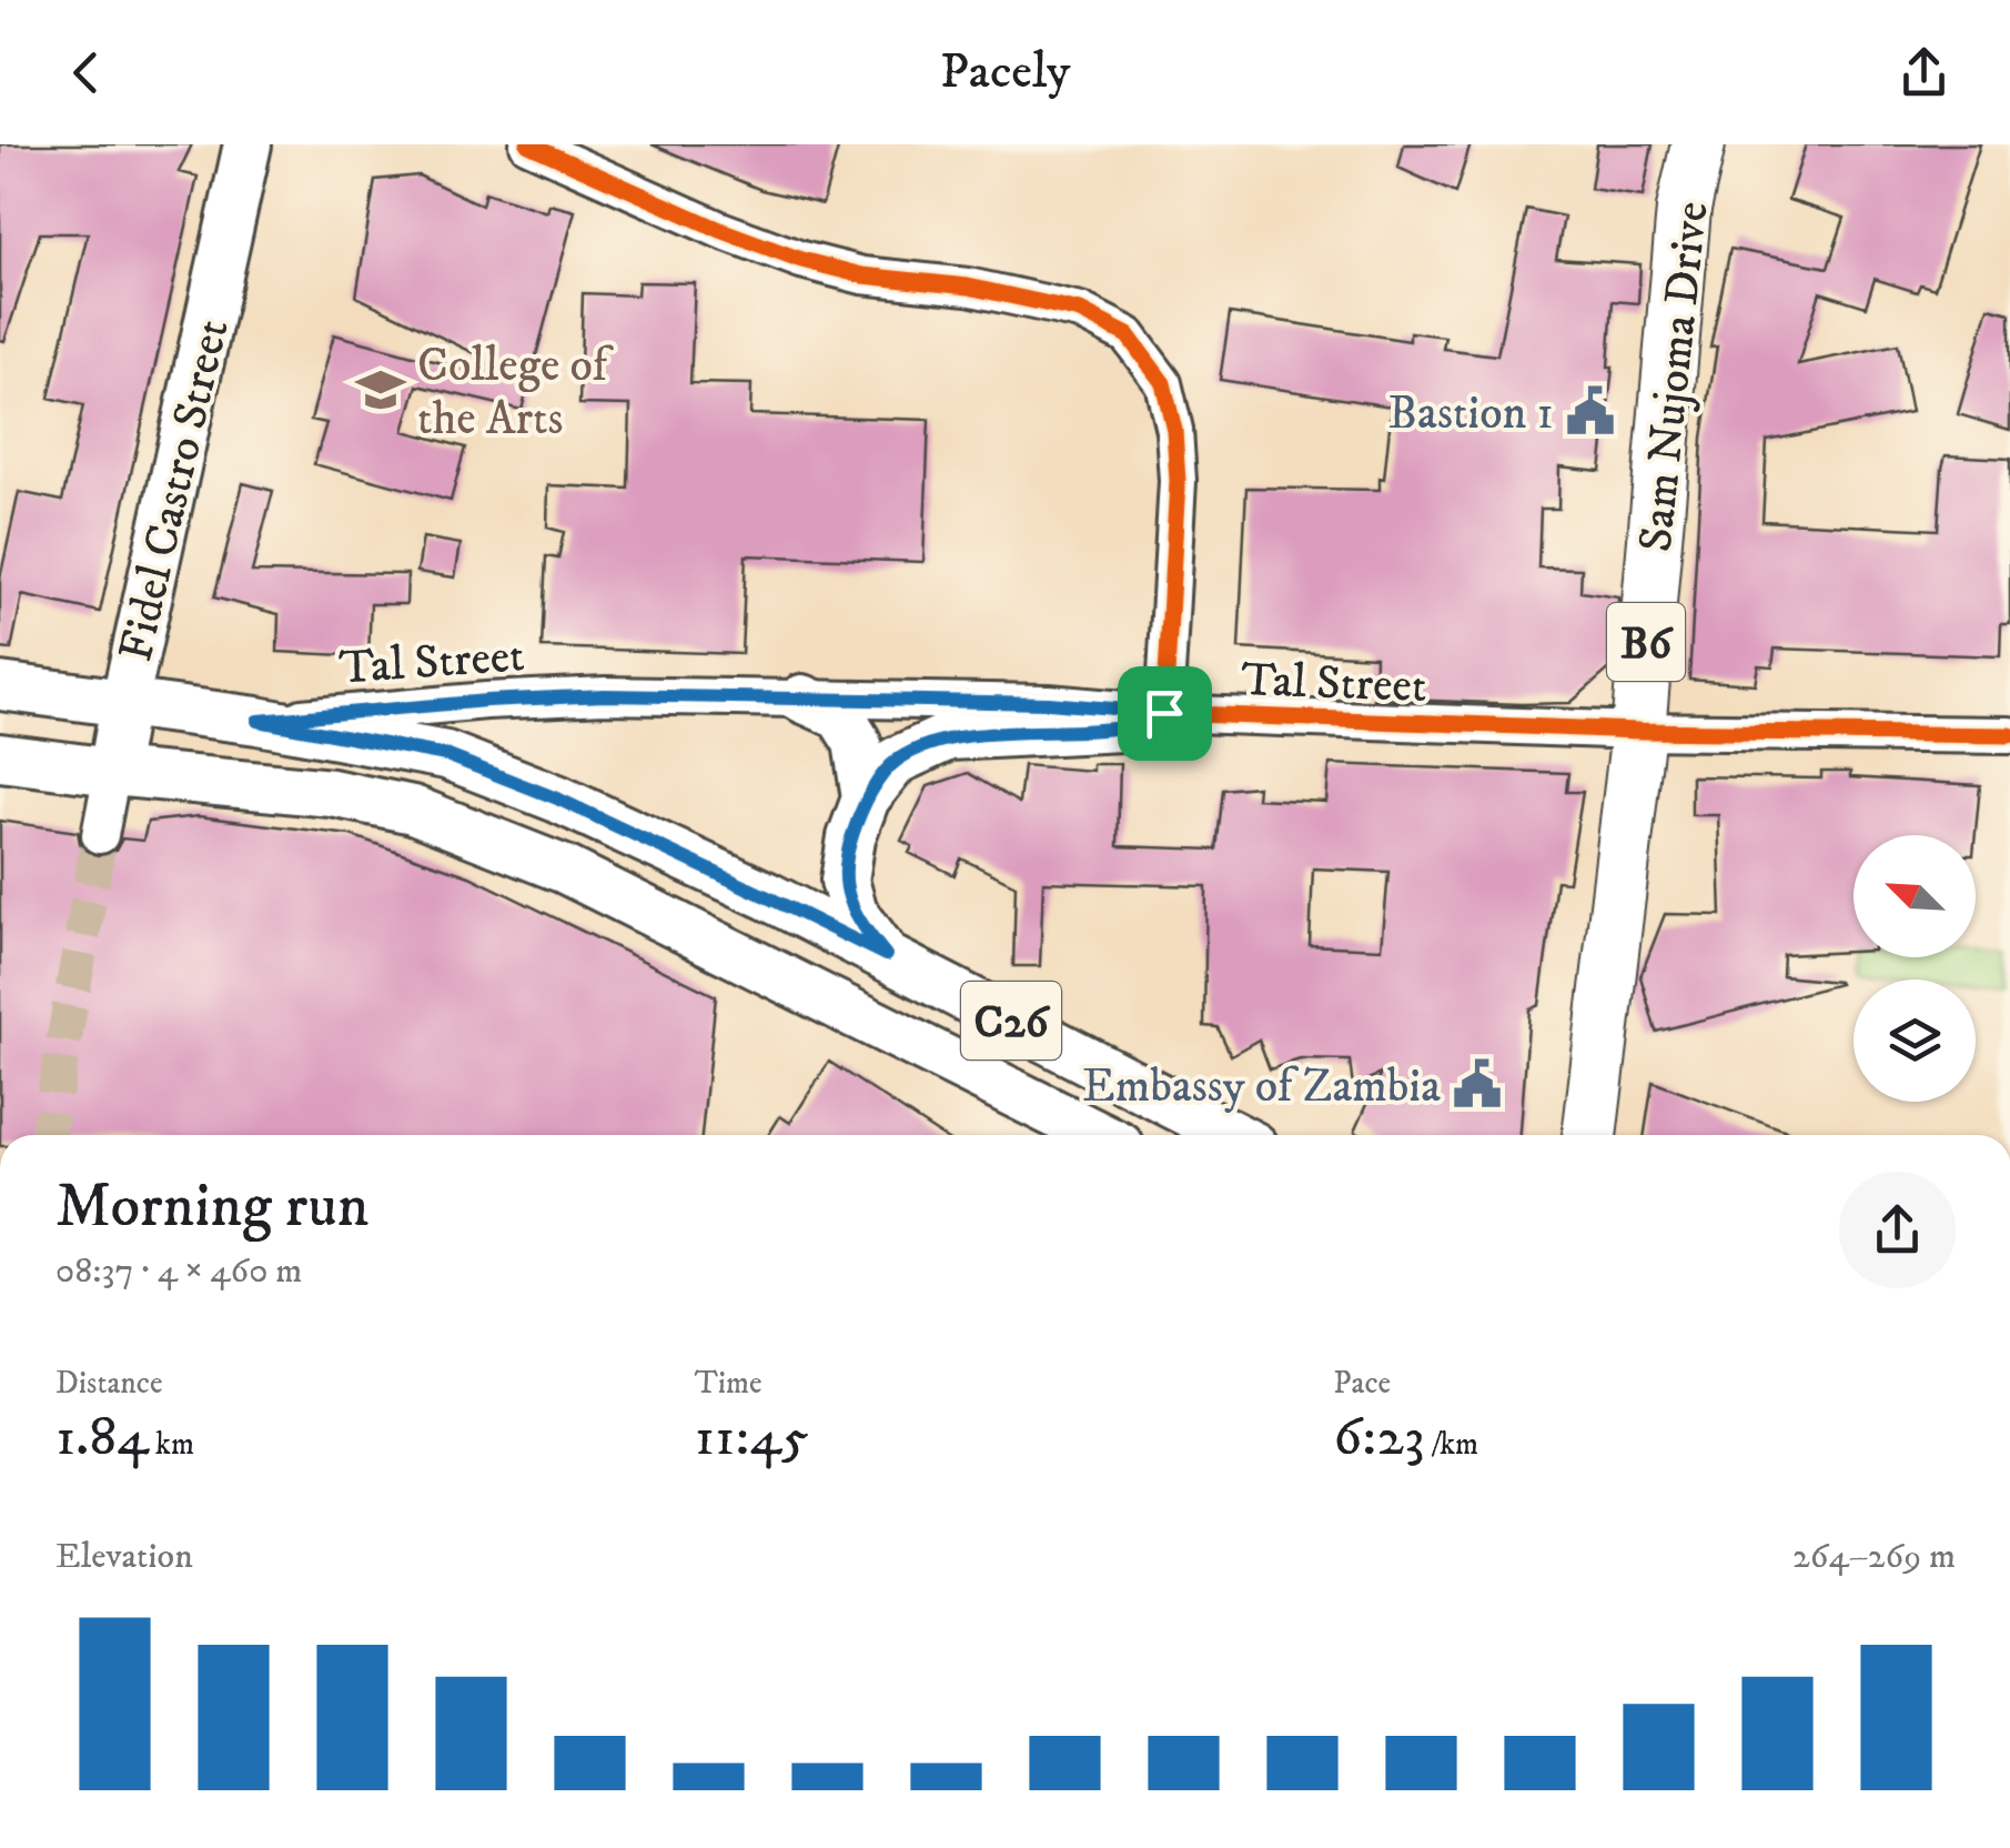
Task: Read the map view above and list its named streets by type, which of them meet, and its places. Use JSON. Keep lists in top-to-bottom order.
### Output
{
  "streets": {
    "highway": ["Sam Nujoma Drive", "B6"],
    "main road": ["Fidel Castro Street", "C26"],
    "street": ["Tal Street"]
  },
  "crossings": [
    ["Sam Nujoma Drive", "Tal Street"],
    ["Fidel Castro Street", "C26"],
    ["Tal Street", "C26"]
  ],
  "places": {
    "school or university": ["College of the Arts"],
    "public building": ["Bastion 1", "Embassy of Zambia"]
  },
  "north": "top left",
  "page": {
    "header": "Pacely",
    "heading": ["Morning run", "08:37 · 4 × 460 m"],
    "stats": [
      ["Distance", "1.84 km"],
      ["Time", "11:45"],
      ["Pace", "6:23 /km"]
    ],
    "chart": ["Elevation", "264–269 m"]
  }
}
